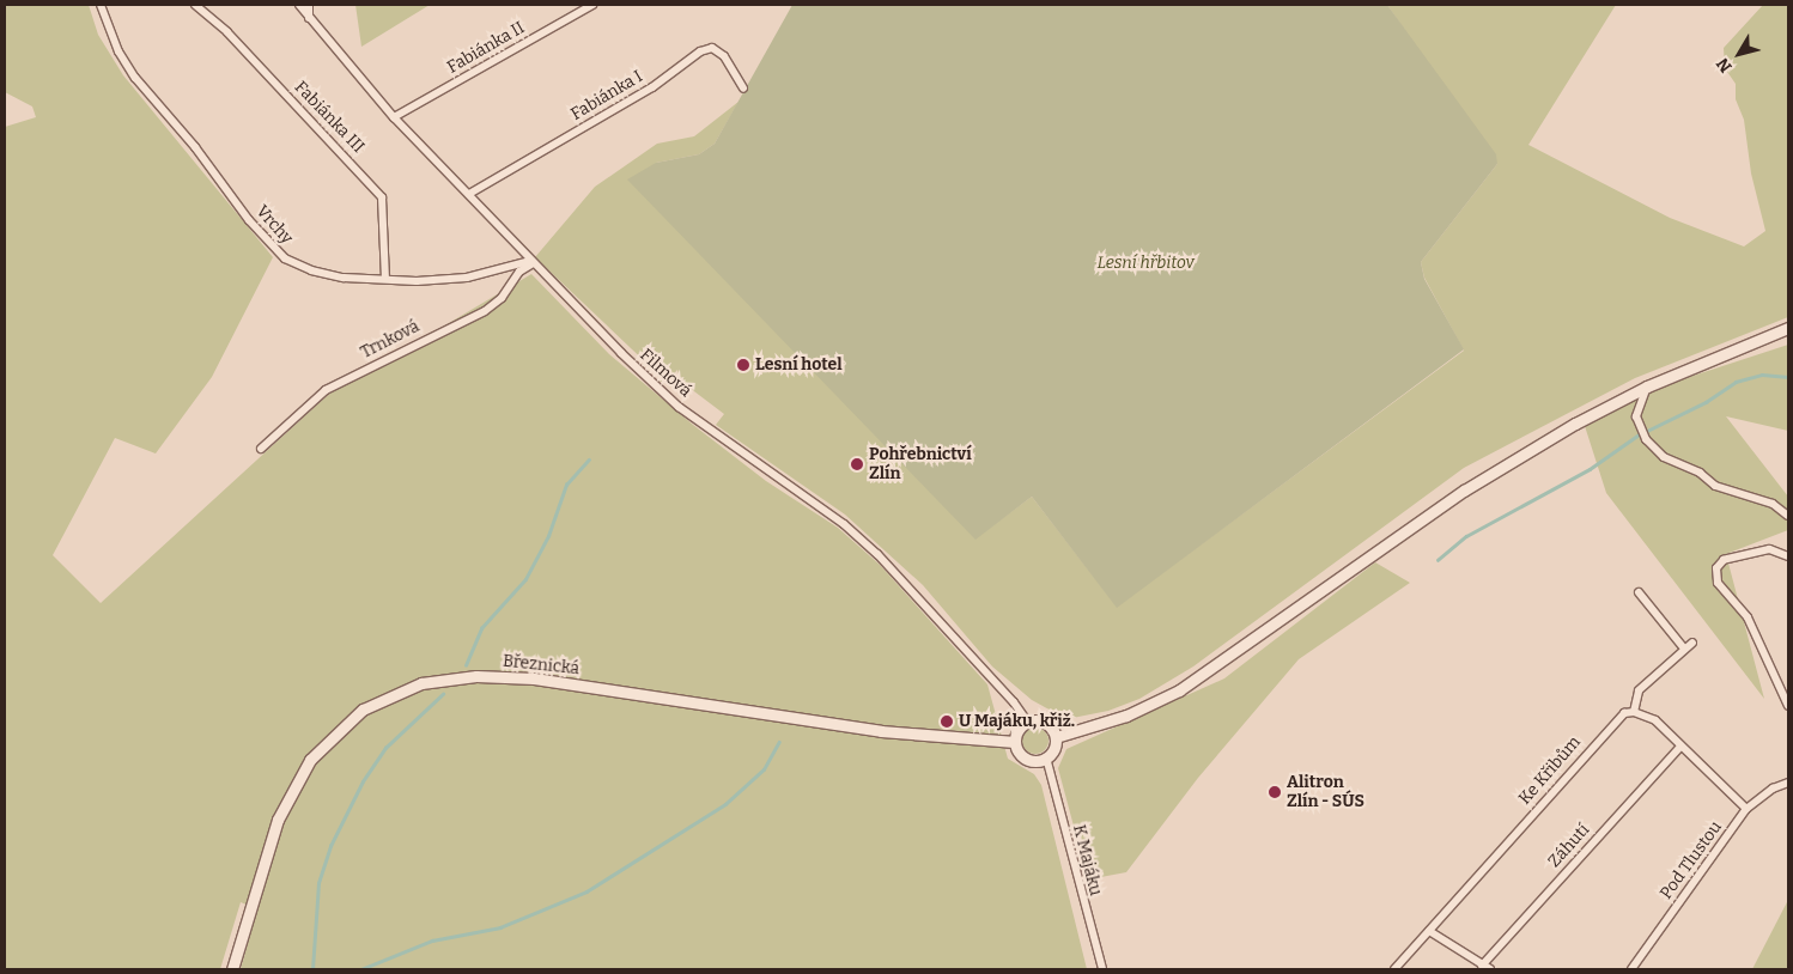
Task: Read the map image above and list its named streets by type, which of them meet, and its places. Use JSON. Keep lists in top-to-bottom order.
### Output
{
  "streets": {
    "main road": ["Březnická"],
    "street": [
      "Fabiánka II",
      "Fabiánka I",
      "Fabiánka III",
      "Vrchy",
      "Trnková",
      "Filmová",
      "Ke Křibům",
      "Záhutí",
      "K Majáku",
      "Pod Tlustou"
    ]
  },
  "crossings": [
    ["Fabiánka II", "Filmová"],
    ["Fabiánka I", "Filmová"],
    ["Fabiánka III", "Vrchy"],
    ["Vrchy", "Trnková"],
    ["Vrchy", "Filmová"],
    ["Trnková", "Filmová"],
    ["Filmová", "Březnická"],
    ["Filmová", "K Majáku"],
    ["Březnická", "K Majáku"]
  ],
  "parks": ["Lesní hřbitov"],
  "places": [
    "Lesní hotel",
    "Pohřebnictví Zlín",
    "U Majáku, křiž.",
    "Alitron Zlín - SÚS"
  ],
  "north": "bottom left"
}
